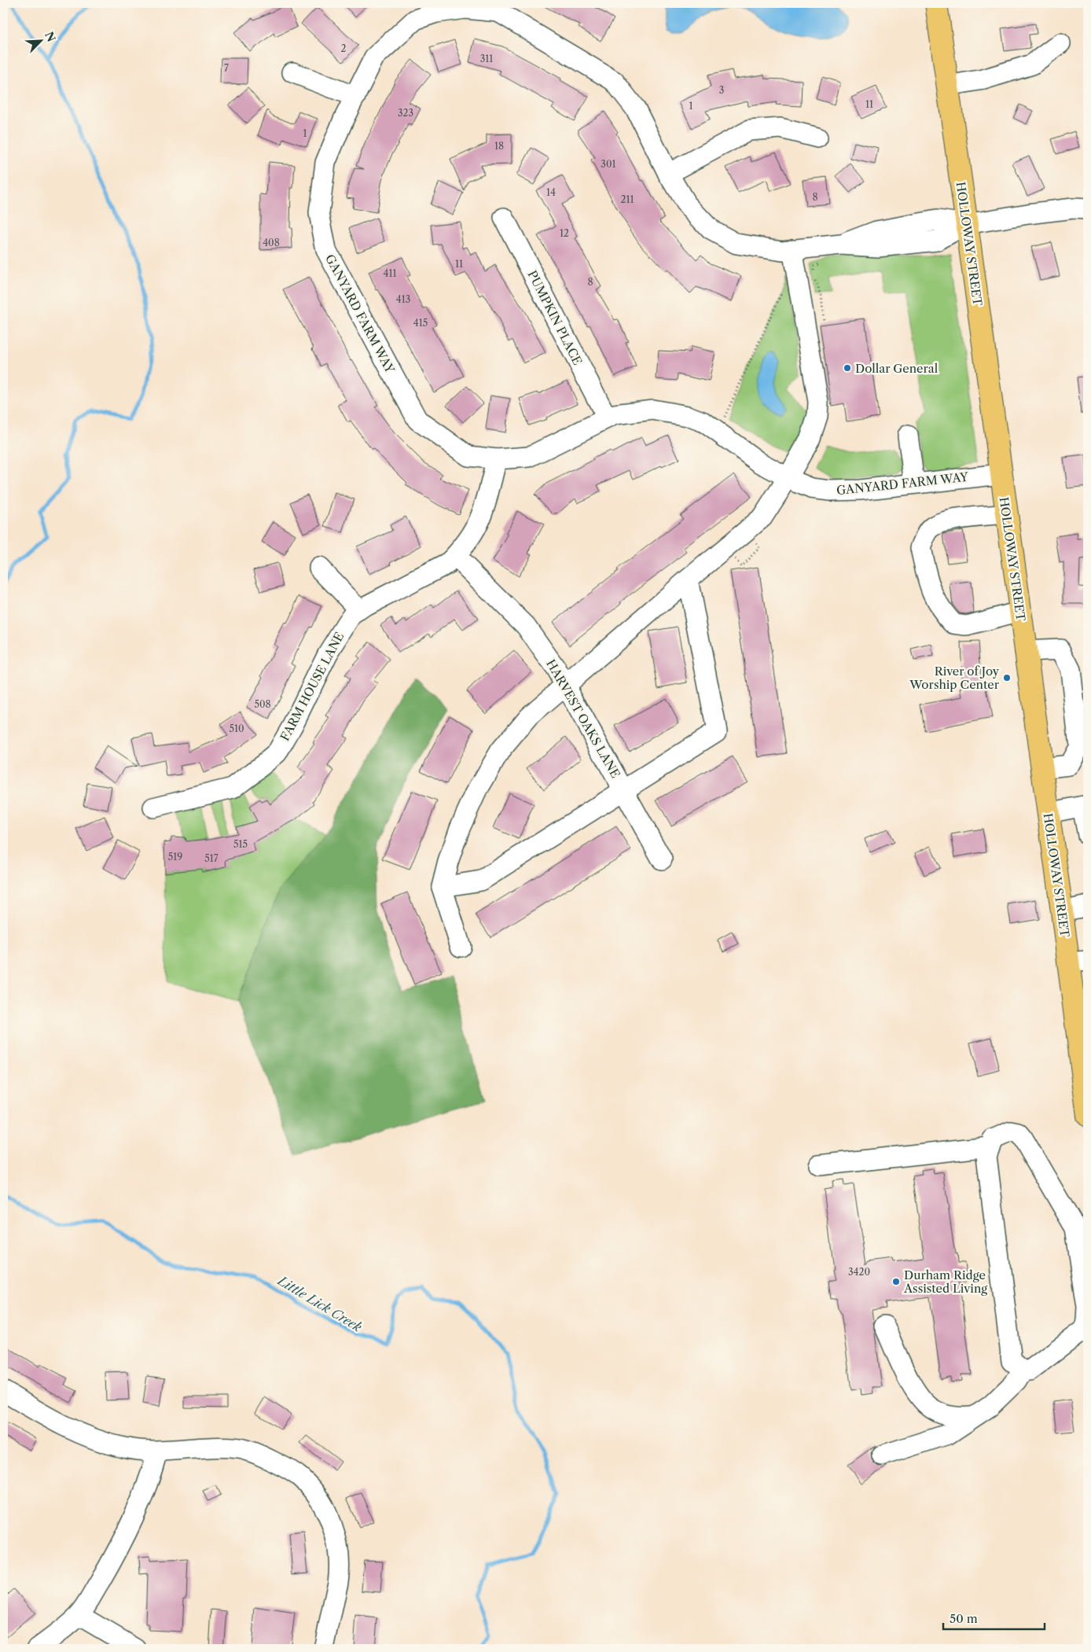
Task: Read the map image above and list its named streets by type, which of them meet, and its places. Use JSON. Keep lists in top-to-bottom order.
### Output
{
  "streets": {
    "highway": ["HOLLOWAY STREET"],
    "street": [
      "GANYARD FARM WAY",
      "PUMPKIN PLACE",
      "FARM HOUSE LANE",
      "HARVEST OAKS LANE"
    ]
  },
  "crossings": [
    ["HOLLOWAY STREET", "GANYARD FARM WAY"],
    ["GANYARD FARM WAY", "PUMPKIN PLACE"],
    ["GANYARD FARM WAY", "FARM HOUSE LANE"],
    ["FARM HOUSE LANE", "HARVEST OAKS LANE"]
  ],
  "water": ["Little Lick Creek"],
  "places": ["Dollar General", "River of Joy Worship Center", "Durham Ridge Assisted Living"],
  "house_numbers": [
    "2",
    "311",
    "7",
    "3",
    "11",
    "1",
    "323",
    "1",
    "18",
    "301",
    "14",
    "8",
    "211",
    "12",
    "408",
    "11",
    "411",
    "8",
    "413",
    "415",
    "508",
    "510",
    "515",
    "519",
    "517",
    "3420"
  ],
  "scale_bar": "50 m",
  "north": "top right"
}
